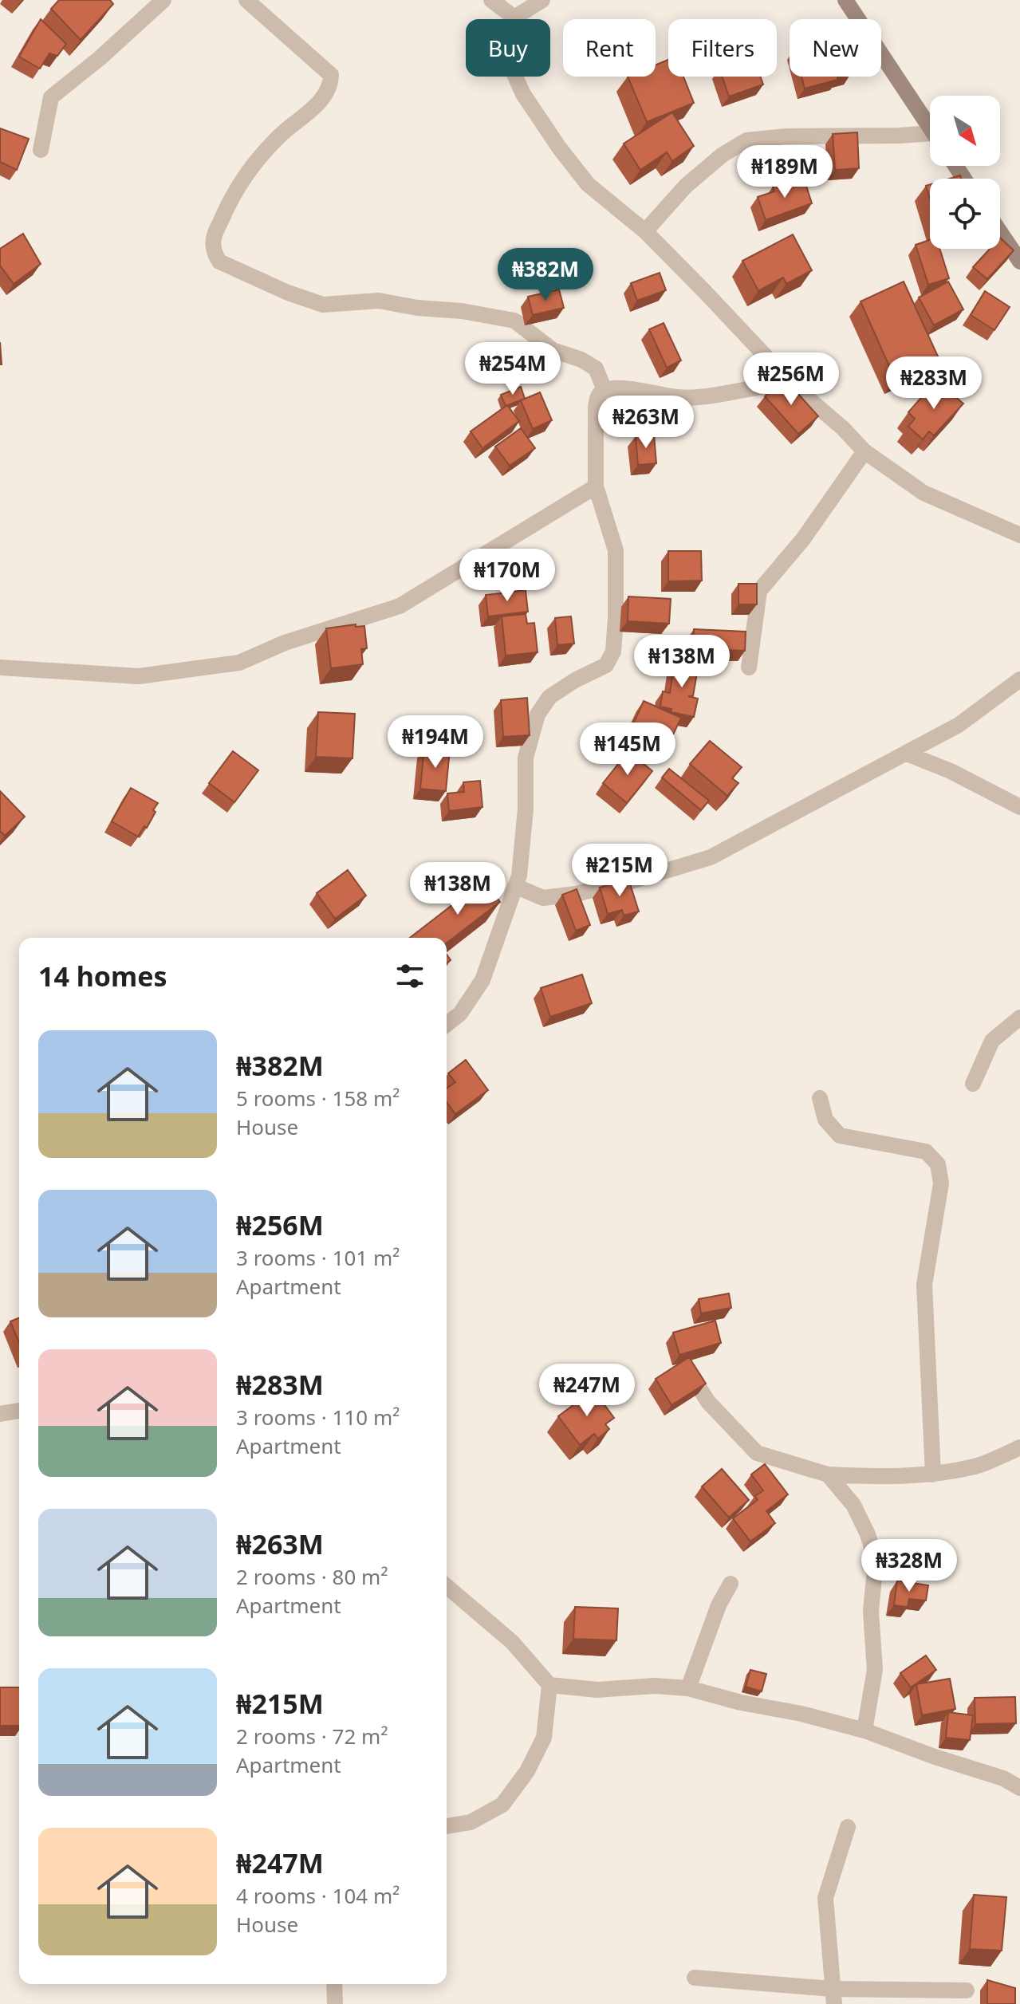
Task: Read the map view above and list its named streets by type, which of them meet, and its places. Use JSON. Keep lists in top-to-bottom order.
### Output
{
  "north": "bottom right",
  "page": {
    "chip": [
      "Buy",
      "Rent",
      "Filters",
      "New"
    ],
    "price": [
      "₦189M",
      "₦382M",
      "₦254M",
      "₦256M",
      "₦283M",
      "₦263M",
      "₦170M",
      "₦138M",
      "₦194M",
      "₦145M",
      "₦215M",
      "₦138M",
      "₦247M",
      "₦328M"
    ],
    "heading": "14 homes",
    "list": [
      {
        "name": "₦382M",
        "note": "5 rooms · 158 m² · House"
      },
      {
        "name": "₦256M",
        "note": "3 rooms · 101 m² · Apartment"
      },
      {
        "name": "₦283M",
        "note": "3 rooms · 110 m² · Apartment"
      },
      {
        "name": "₦263M",
        "note": "2 rooms · 80 m² · Apartment"
      },
      {
        "name": "₦215M",
        "note": "2 rooms · 72 m² · Apartment"
      },
      {
        "name": "₦247M",
        "note": "4 rooms · 104 m² · House"
      }
    ]
  }
}
